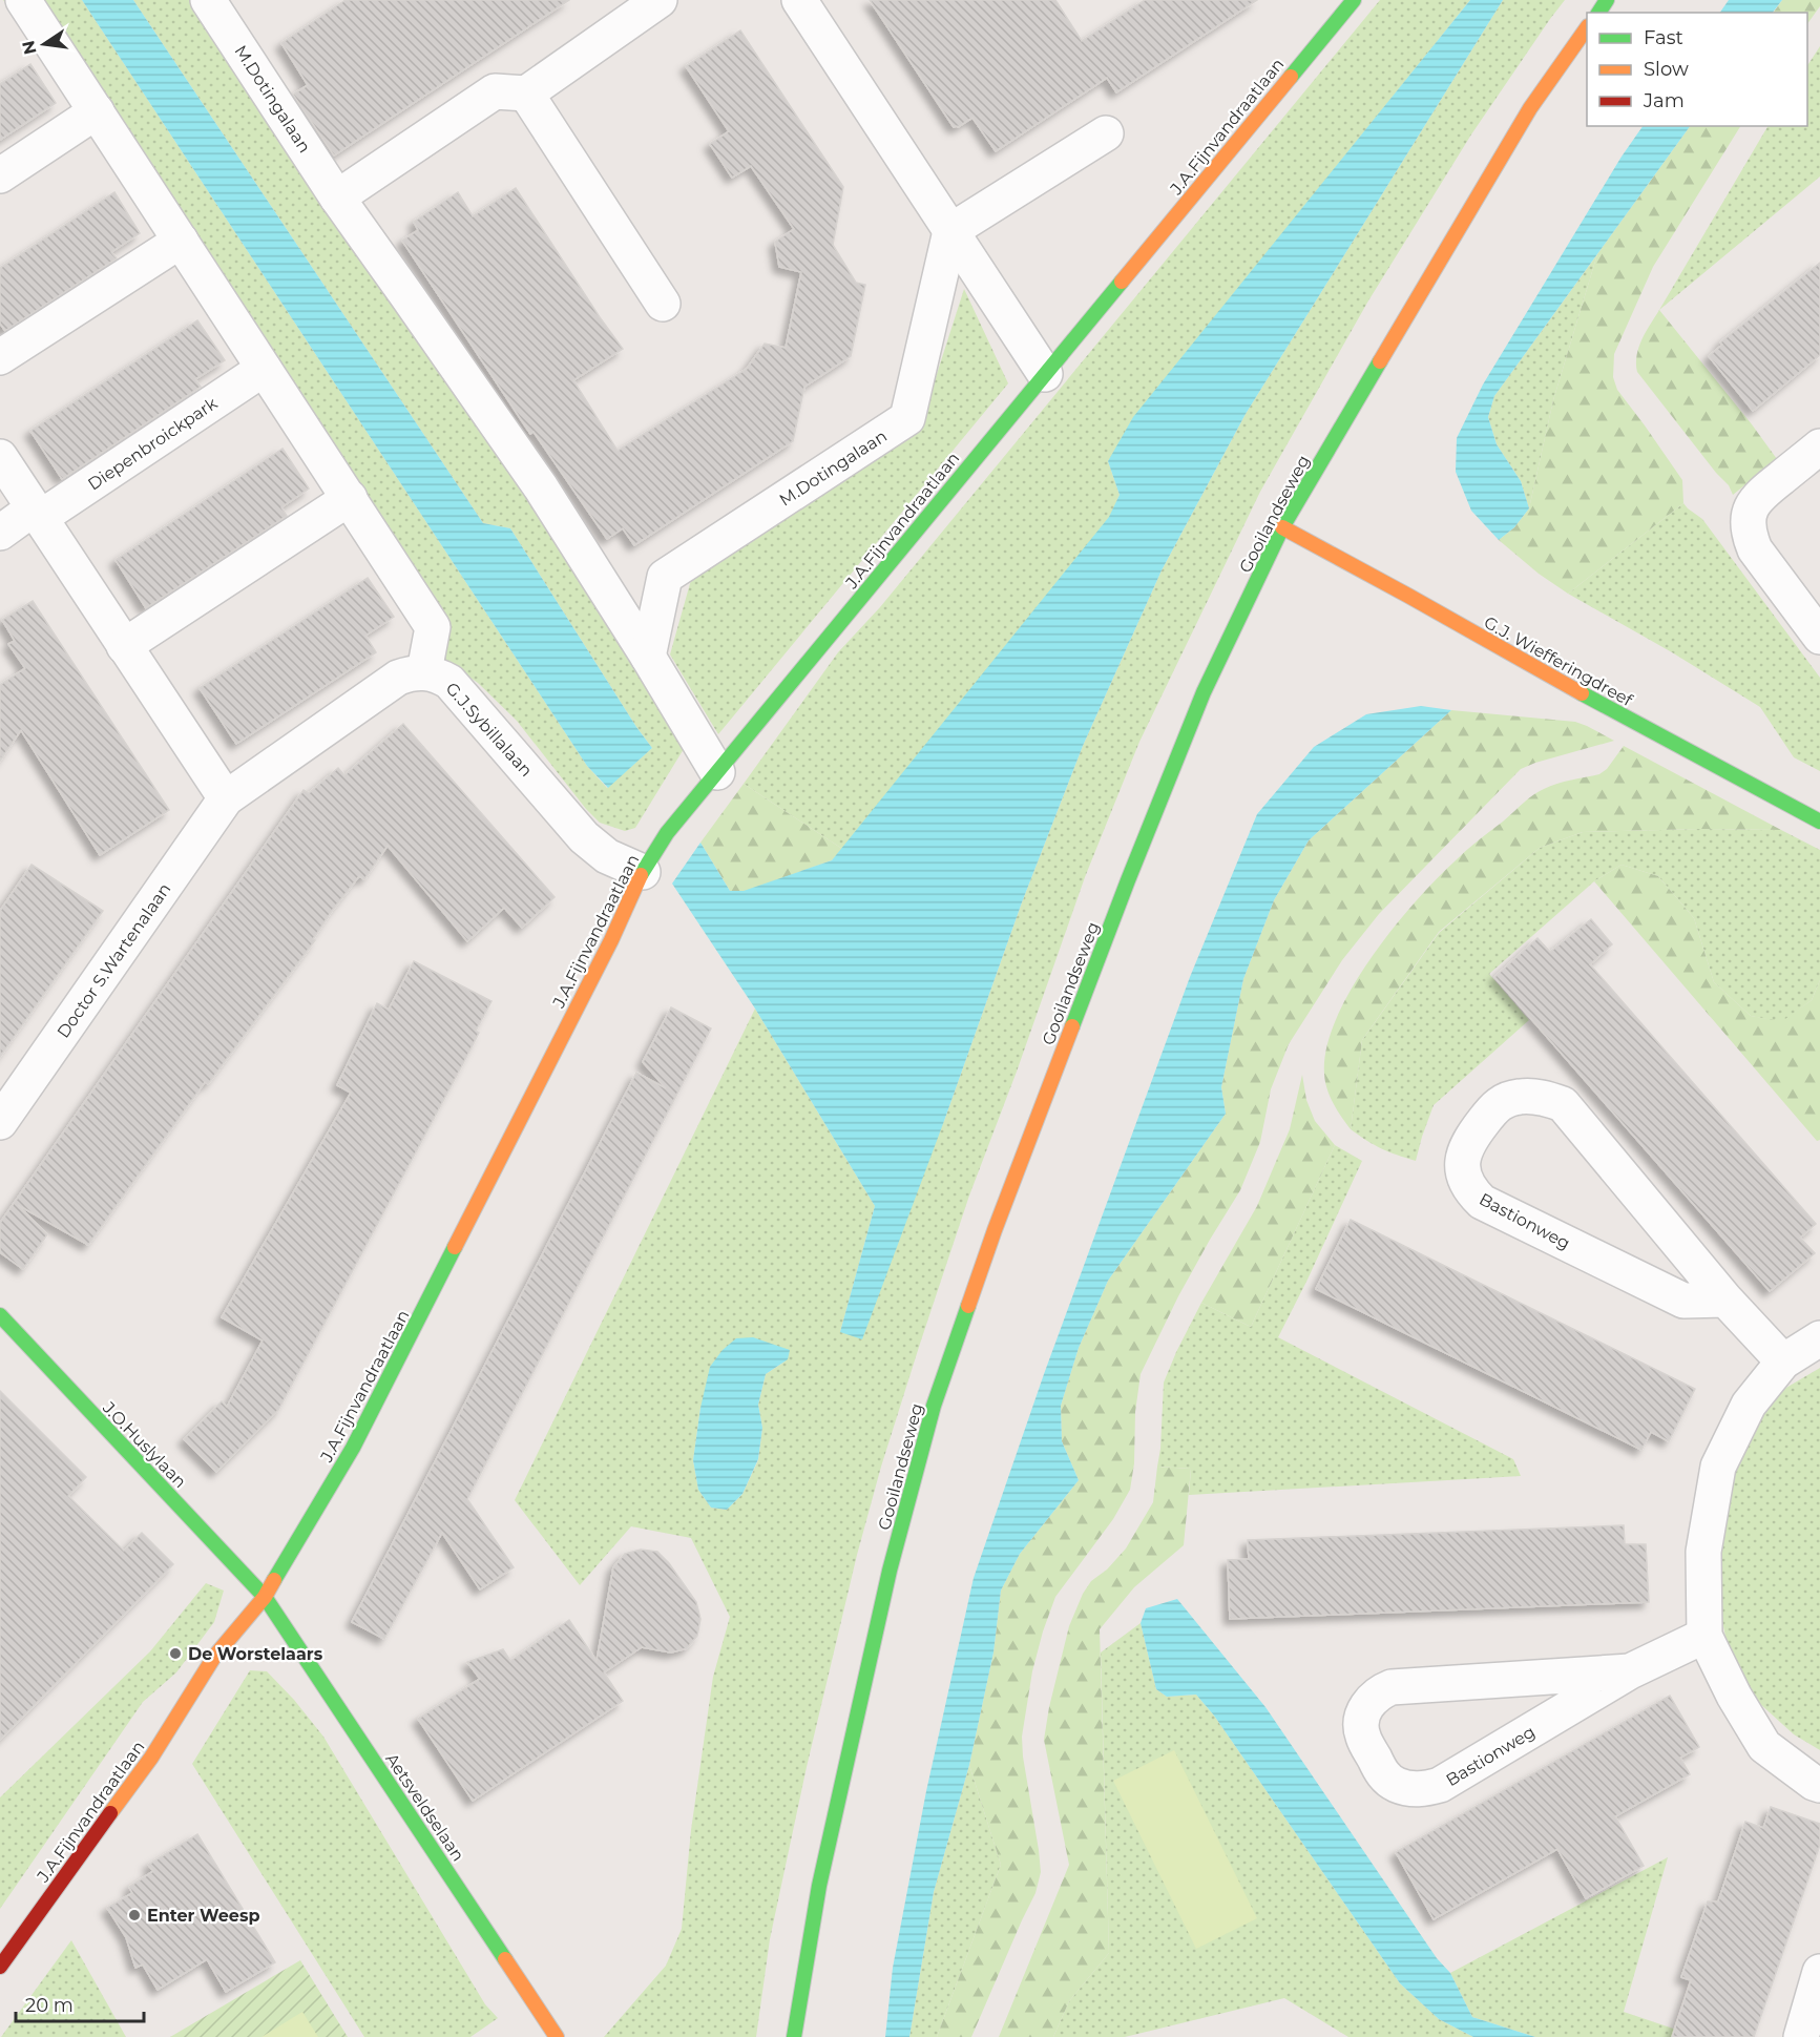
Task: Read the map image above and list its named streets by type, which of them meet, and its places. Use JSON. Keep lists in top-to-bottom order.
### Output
{
  "streets": {
    "street": [
      "M.Dotingalaan",
      "J.A.Fijnvandraatlaan",
      "Diepenbroickpark",
      "Gooilandseweg",
      "G.J. Wiefferingdreef",
      "G.J.Sybillalaan",
      "Doctor S.Wartenalaan",
      "Bastionweg",
      "J.O.Huslylaan",
      "Aetsveldselaan"
    ]
  },
  "crossings": [
    ["M.Dotingalaan", "J.A.Fijnvandraatlaan"],
    ["J.A.Fijnvandraatlaan", "G.J.Sybillalaan"],
    ["J.A.Fijnvandraatlaan", "J.O.Huslylaan"],
    ["J.A.Fijnvandraatlaan", "Aetsveldselaan"],
    ["Gooilandseweg", "G.J. Wiefferingdreef"],
    ["J.O.Huslylaan", "Aetsveldselaan"]
  ],
  "places": ["De Worstelaars", "Enter Weesp"],
  "legend": ["Fast", "Slow", "Jam"],
  "scale_bar": "20 m",
  "north": "left"
}
